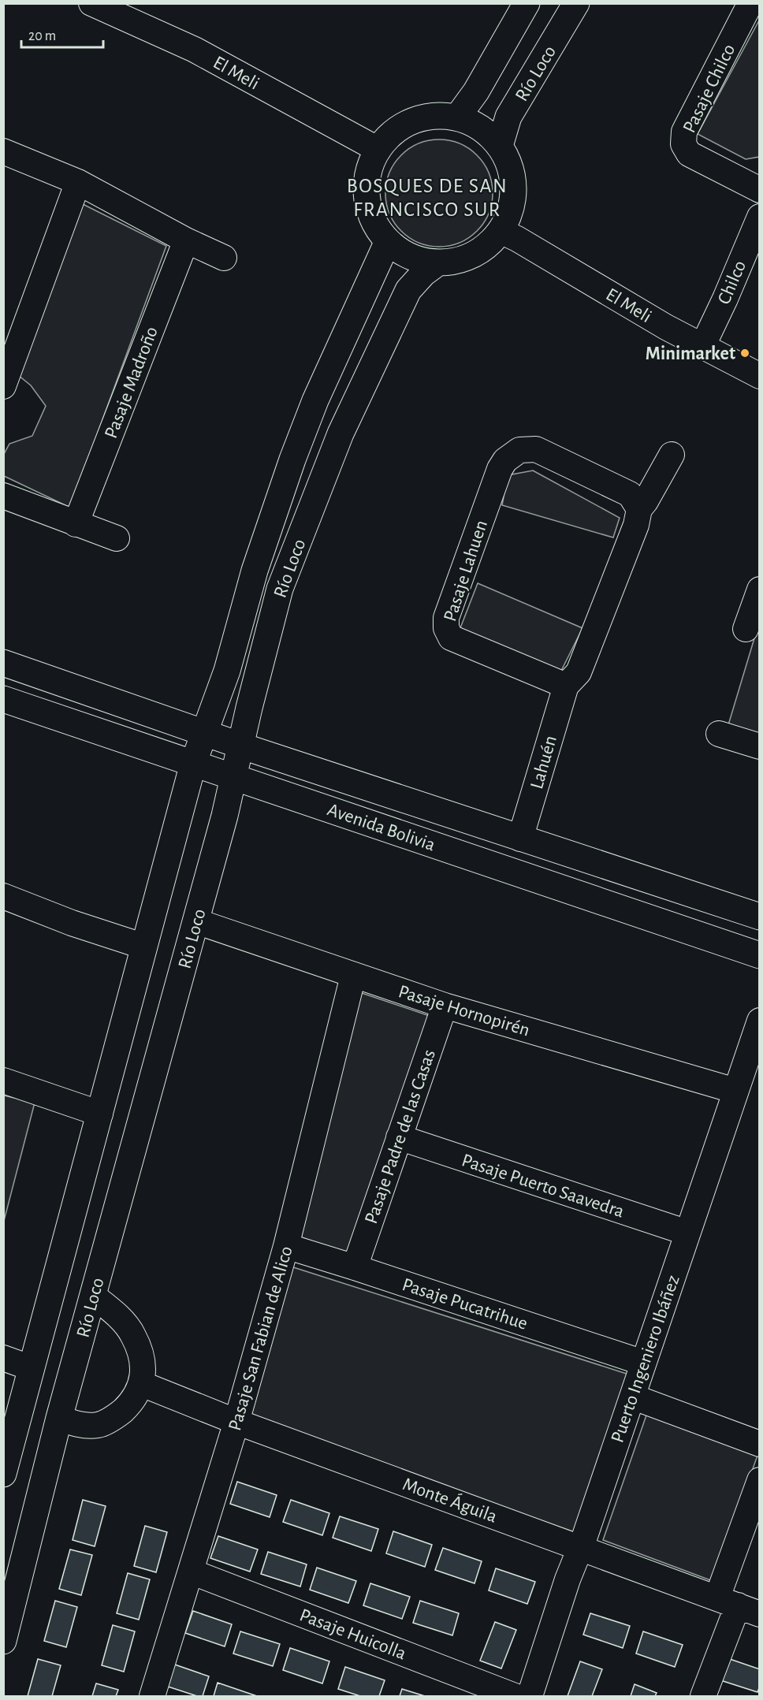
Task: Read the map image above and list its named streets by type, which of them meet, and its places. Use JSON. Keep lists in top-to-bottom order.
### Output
{
  "streets": {
    "street": [
      "El Meli",
      "Río Loco",
      "Pasaje Chilco",
      "Chilco",
      "Pasaje Madroño",
      "Pasaje Lahuen",
      "Lahuén",
      "Avenida Bolivia",
      "Pasaje Hornopirén",
      "Pasaje Padre de las Casas",
      "Pasaje Puerto Saavedra",
      "Pasaje Pucatrihue",
      "Pasaje San Fabian de Alico",
      "Puerto Ingeniero Ibáñez",
      "Monte Águila",
      "Pasaje Huicolla"
    ]
  },
  "crossings": [
    ["El Meli", "Río Loco"],
    ["El Meli", "Chilco"],
    ["Río Loco", "Avenida Bolivia"],
    ["Río Loco", "Pasaje Hornopirén"],
    ["Pasaje Lahuen", "Lahuén"],
    ["Lahuén", "Avenida Bolivia"],
    ["Pasaje Hornopirén", "Pasaje Padre de las Casas"],
    ["Pasaje Hornopirén", "Pasaje San Fabian de Alico"],
    ["Pasaje Hornopirén", "Puerto Ingeniero Ibáñez"],
    ["Pasaje Padre de las Casas", "Pasaje Puerto Saavedra"],
    ["Pasaje Padre de las Casas", "Pasaje Pucatrihue"],
    ["Pasaje Puerto Saavedra", "Puerto Ingeniero Ibáñez"],
    ["Pasaje Pucatrihue", "Pasaje San Fabian de Alico"],
    ["Pasaje Pucatrihue", "Puerto Ingeniero Ibáñez"],
    ["Pasaje San Fabian de Alico", "Monte Águila"],
    ["Pasaje San Fabian de Alico", "Pasaje Huicolla"],
    ["Puerto Ingeniero Ibáñez", "Monte Águila"]
  ],
  "districts": ["BOSQUES DE SAN FRANCISCO SUR"],
  "places": ["Minimarket"],
  "scale_bar": "20 m"
}
